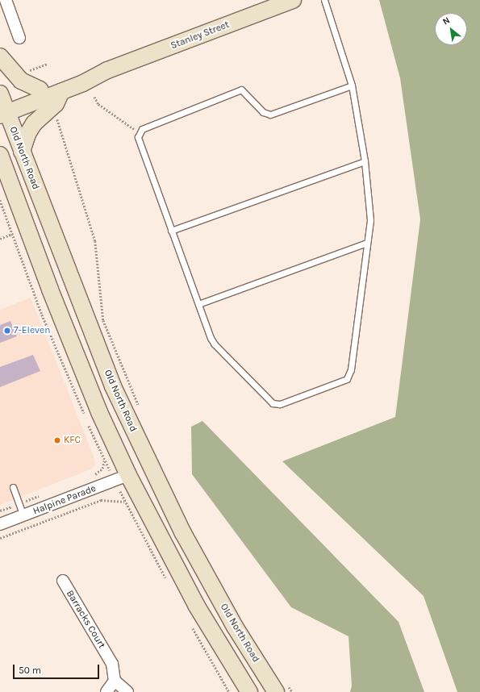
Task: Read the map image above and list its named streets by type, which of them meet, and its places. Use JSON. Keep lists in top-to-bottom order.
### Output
{
  "streets": {
    "main road": ["Stanley Street", "Old North Road"],
    "street": ["Halpine Parade", "Barracks Court"]
  },
  "crossings": [
    ["Stanley Street", "Old North Road"]
  ],
  "places": ["7-Eleven", "KFC"],
  "scale_bar": "50 m",
  "north": "top left"
}
